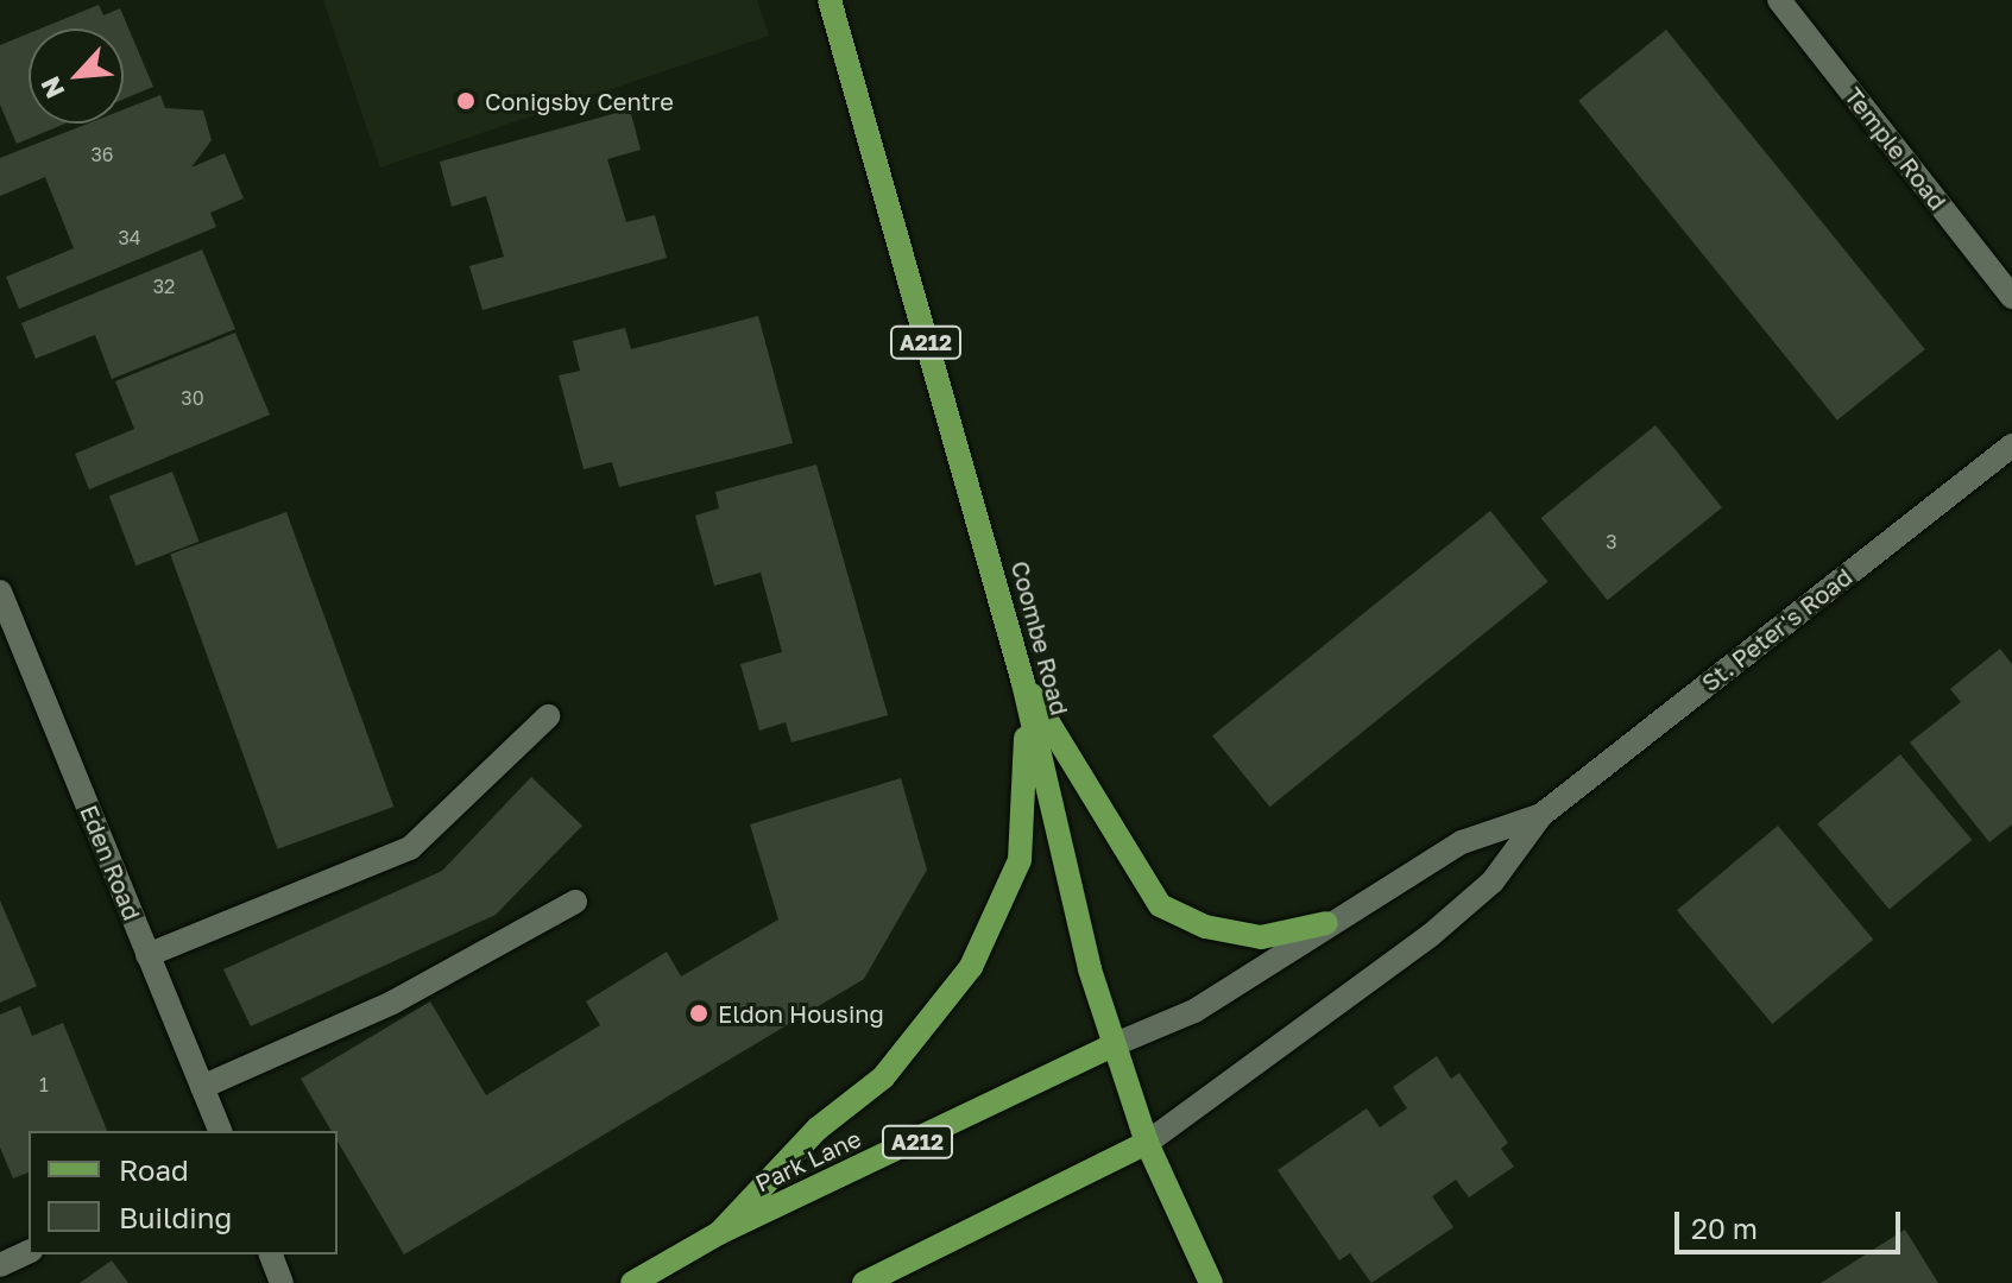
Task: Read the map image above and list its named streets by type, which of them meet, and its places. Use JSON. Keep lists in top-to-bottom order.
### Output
{
  "streets": {
    "main road": [
      "Temple Road",
      "A212",
      "St. Peter's Road",
      "Coombe Road",
      "Eden Road",
      "Park Lane"
    ]
  },
  "crossings": [
    ["St. Peter's Road", "Coombe Road"],
    ["St. Peter's Road", "Park Lane"],
    ["Coombe Road", "Park Lane"]
  ],
  "places": ["Conigsby Centre", "Eldon Housing"],
  "house_numbers": [
    "36",
    "34",
    "32",
    "30",
    "3",
    "1"
  ],
  "legend": ["Road", "Building"],
  "scale_bar": "20 m",
  "north": "bottom left"
}
